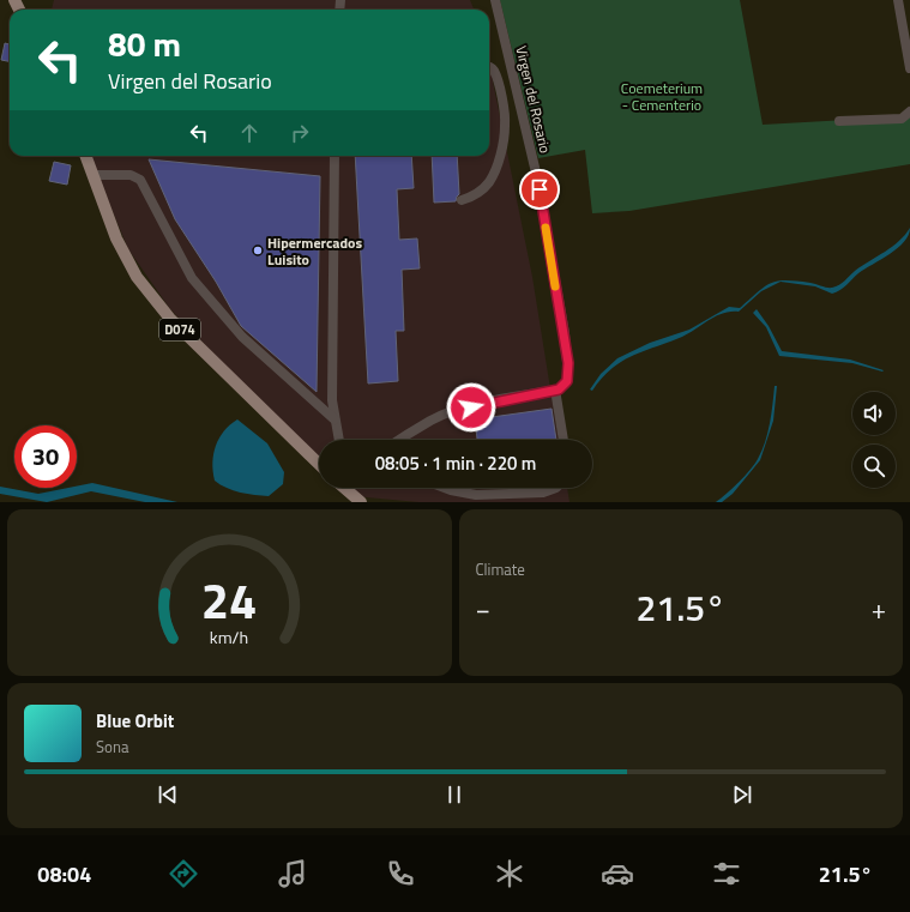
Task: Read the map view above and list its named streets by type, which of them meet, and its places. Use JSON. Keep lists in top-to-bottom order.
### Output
{
  "streets": {
    "main road": ["D074"],
    "street": ["Virgen del Rosario"]
  },
  "parks": ["Coemeterium - Cementerio"],
  "places": ["Hipermercados Luisito"],
  "page": {
    "turn": ["80 m", "Virgen del Rosario"],
    "limit": "30",
    "trip": "08:05 · 1 min · 220 m",
    "tile": "Climate",
    "heat": ["−", "21.5°", "+"],
    "song": ["Blue Orbit", "Sona"],
    "tabs": ["08:04", "21.5°"],
    "gauge": ["24", "km/h"]
  }
}
